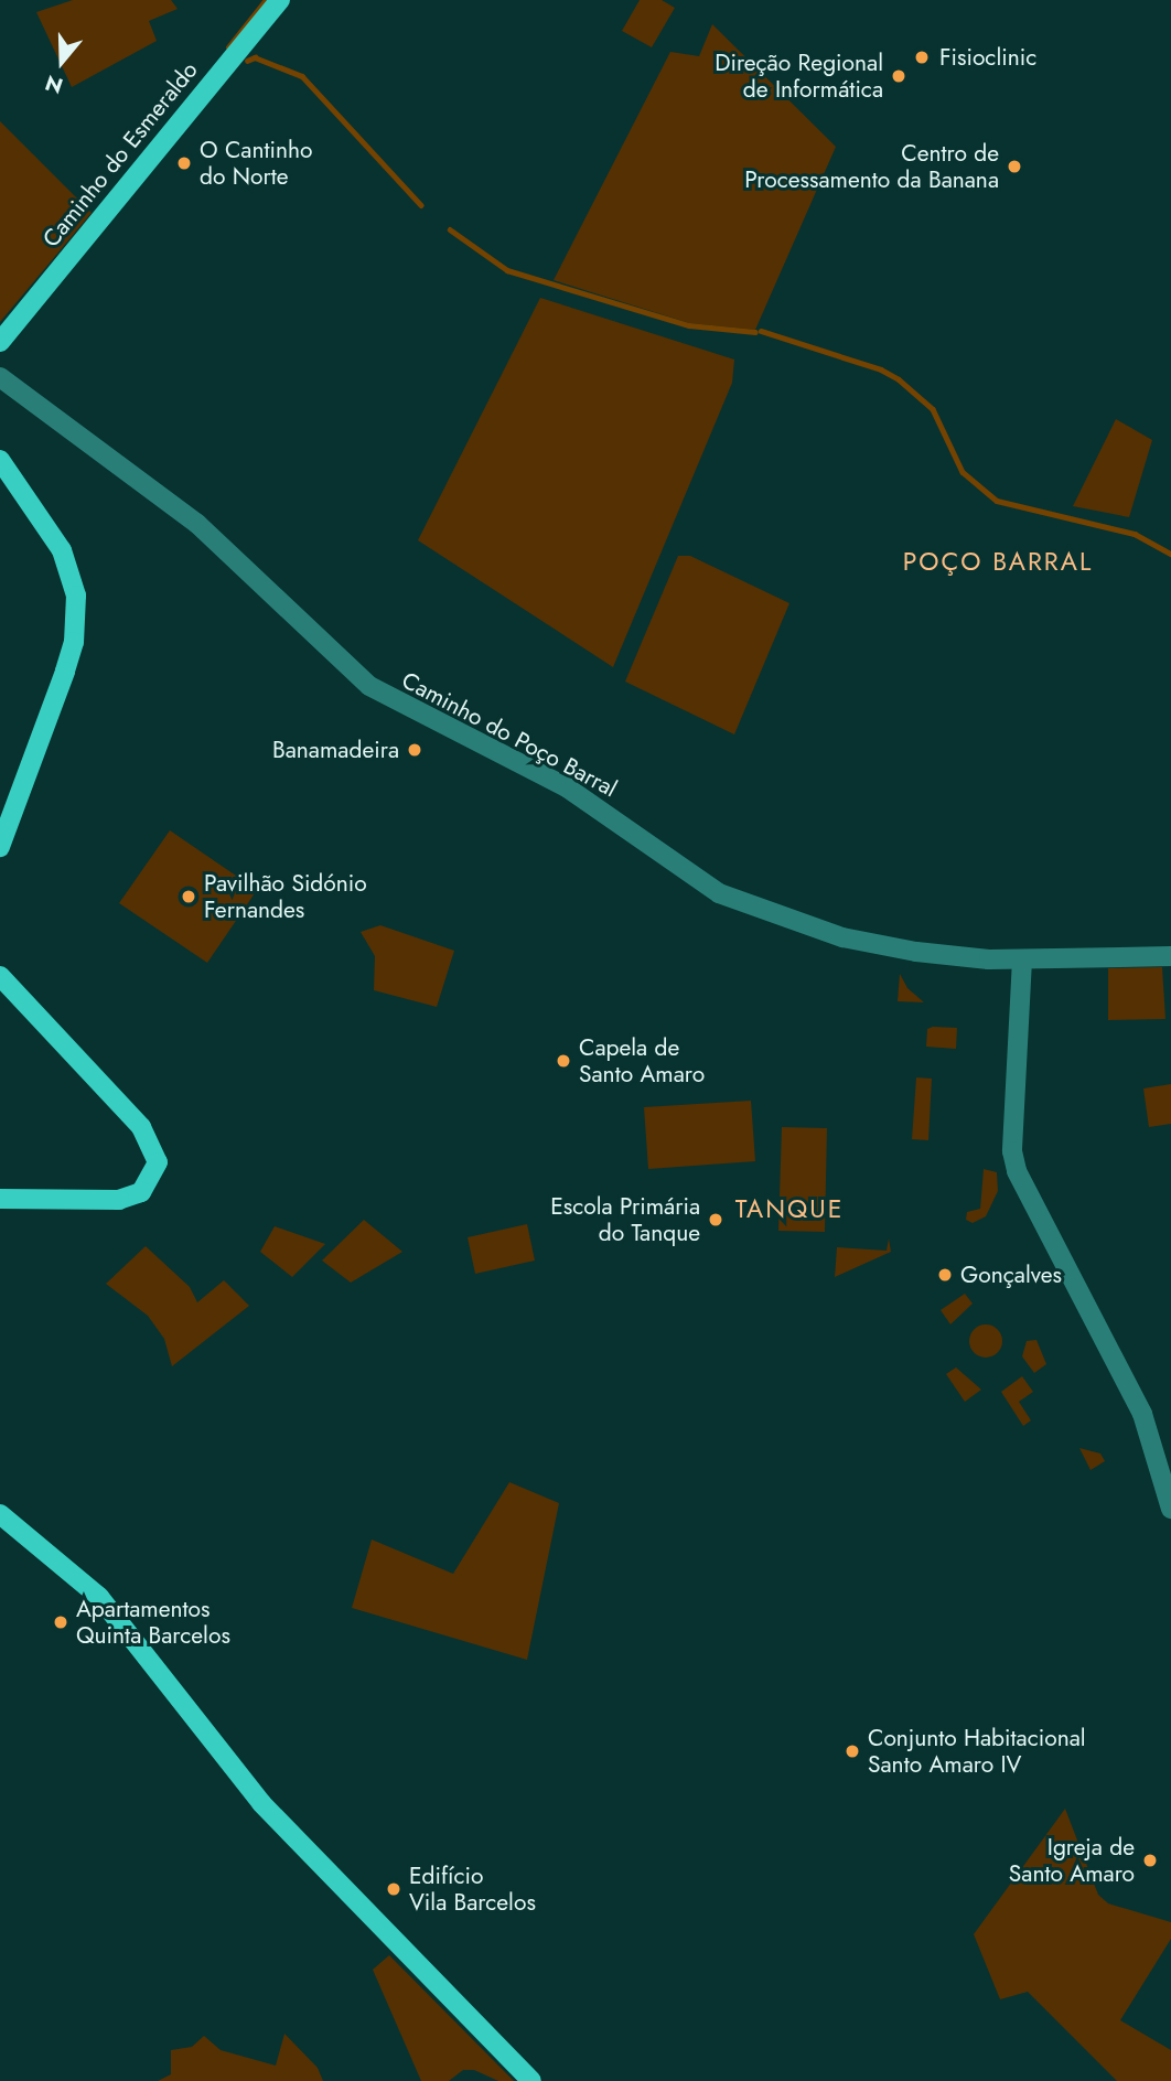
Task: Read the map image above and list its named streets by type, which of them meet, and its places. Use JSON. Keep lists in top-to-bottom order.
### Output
{
  "streets": {
    "main road": ["Caminho do Esmeraldo"],
    "street": ["Caminho do Poço Barral"]
  },
  "districts": ["POÇO BARRAL", "TANQUE"],
  "places": [
    "Fisioclinic",
    "Direção Regional de Informática",
    "O Cantinho do Norte",
    "Centro de Processamento da Banana",
    "Banamadeira",
    "Pavilhão Sidónio Fernandes",
    "Capela de Santo Amaro",
    "Escola Primária do Tanque",
    "Gonçalves",
    "Apartamentos Quinta Barcelos",
    "Conjunto Habitacional Santo Amaro IV",
    "Igreja de Santo Amaro",
    "Edifício Vila Barcelos"
  ],
  "north": "bottom"
}
